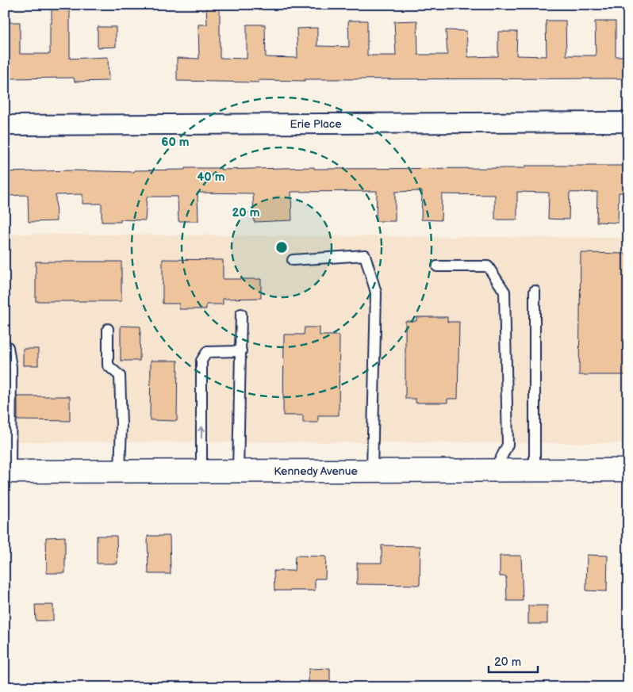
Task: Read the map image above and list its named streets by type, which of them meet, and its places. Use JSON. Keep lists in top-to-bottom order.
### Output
{
  "streets": {
    "street": ["Erie Place", "Kennedy Avenue"]
  },
  "scale_bar": "20 m",
  "rings": ["60 m", "40 m", "20 m"]
}
